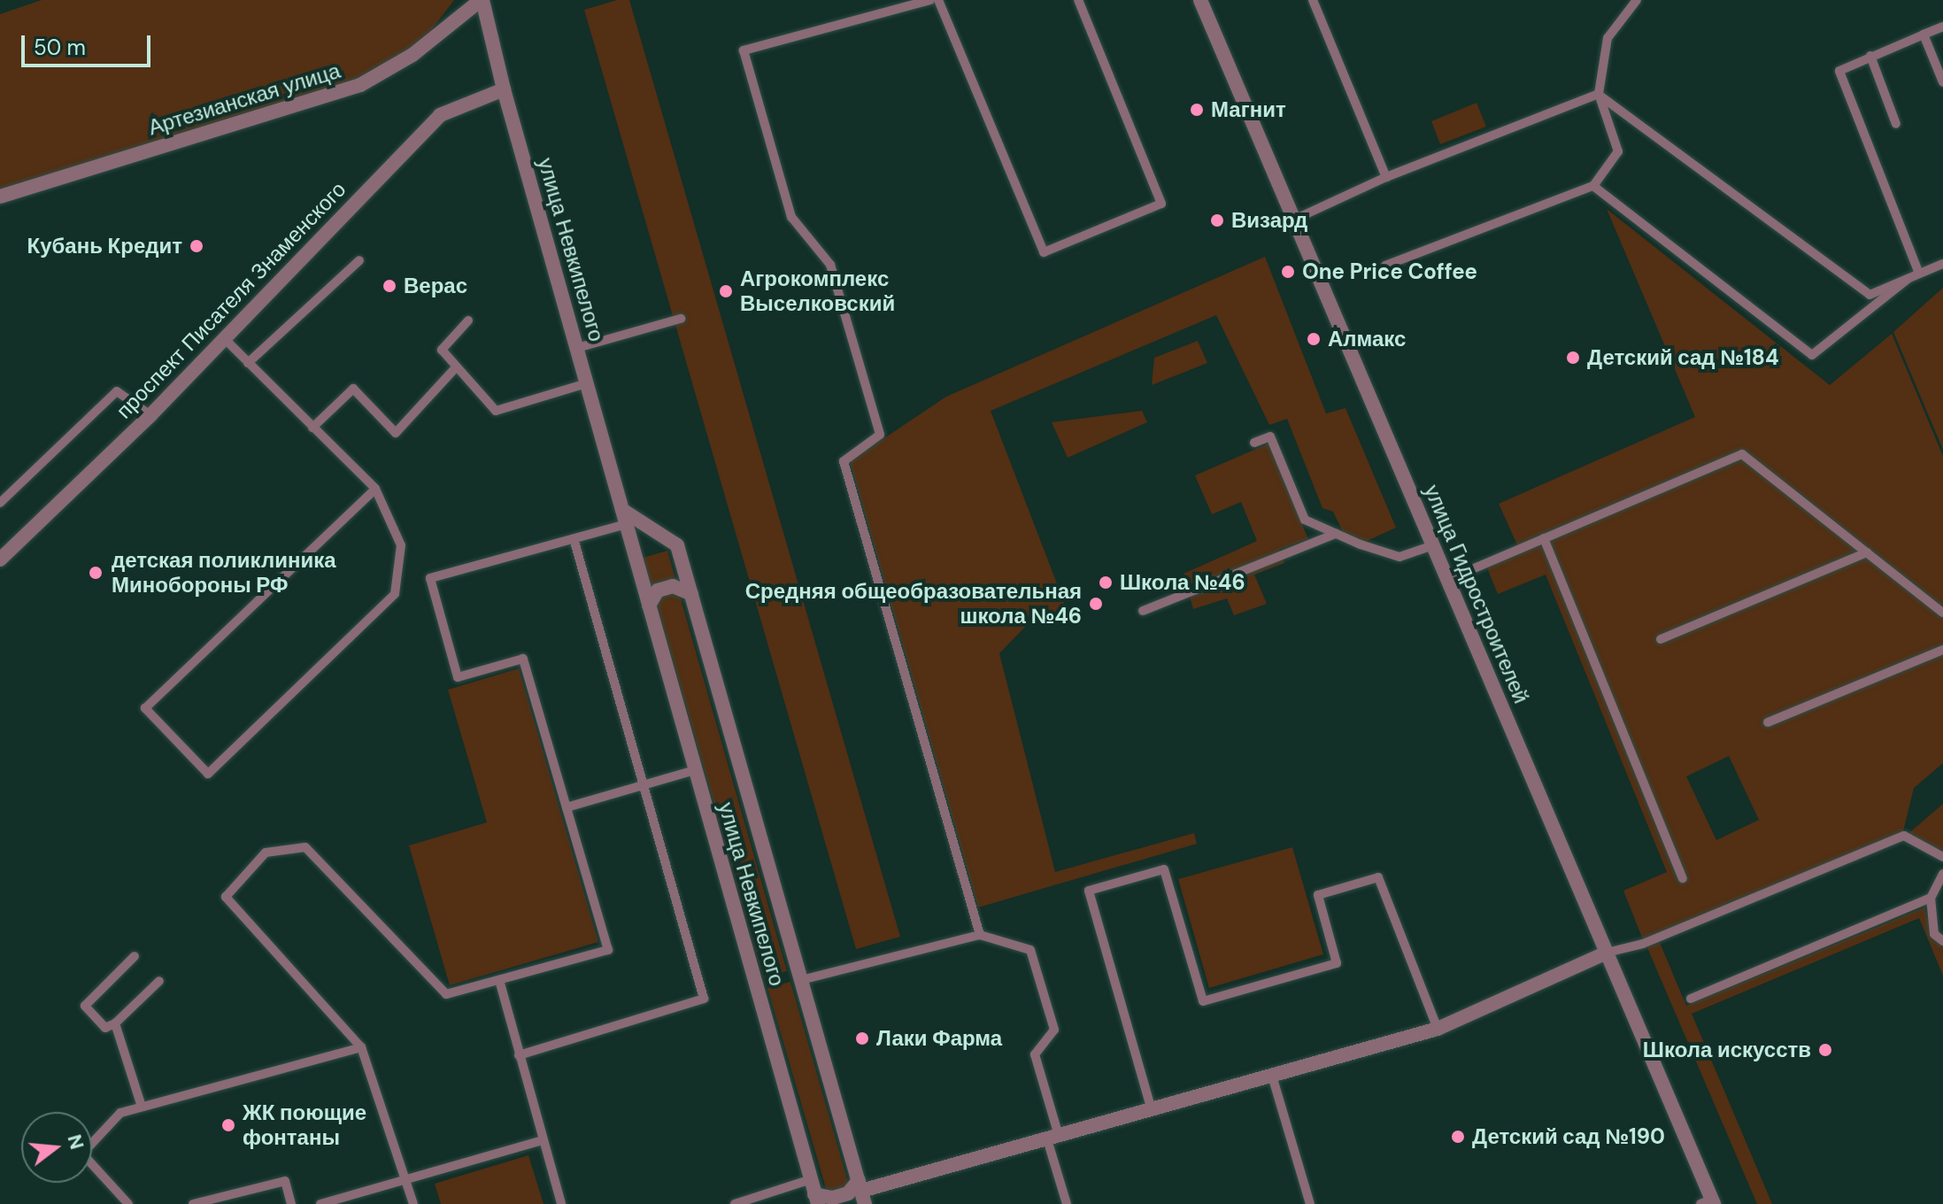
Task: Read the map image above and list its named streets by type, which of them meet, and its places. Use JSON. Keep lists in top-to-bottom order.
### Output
{
  "streets": {
    "street": [
      "Артезианская улица",
      "улица Невкипелого",
      "проспект Писателя Знаменского",
      "улица Гидростроителей"
    ]
  },
  "crossings": [
    ["Артезианская улица", "улица Невкипелого"],
    ["улица Невкипелого", "проспект Писателя Знаменского"]
  ],
  "places": [
    "Магнит",
    "Визард",
    "Кубань Кредит",
    "One Price Coffee",
    "Верас",
    "Агрокомплекс Выселковский",
    "Алмакс",
    "Детский сад №184",
    "детская поликлиника Минобороны РФ",
    "Школа №46",
    "Средняя общеобразовательная школа №46",
    "Лаки Фарма",
    "Школа искусств",
    "ЖК поющие фонтаны",
    "Детский сад №190"
  ],
  "scale_bar": "50 m",
  "north": "right"
}
